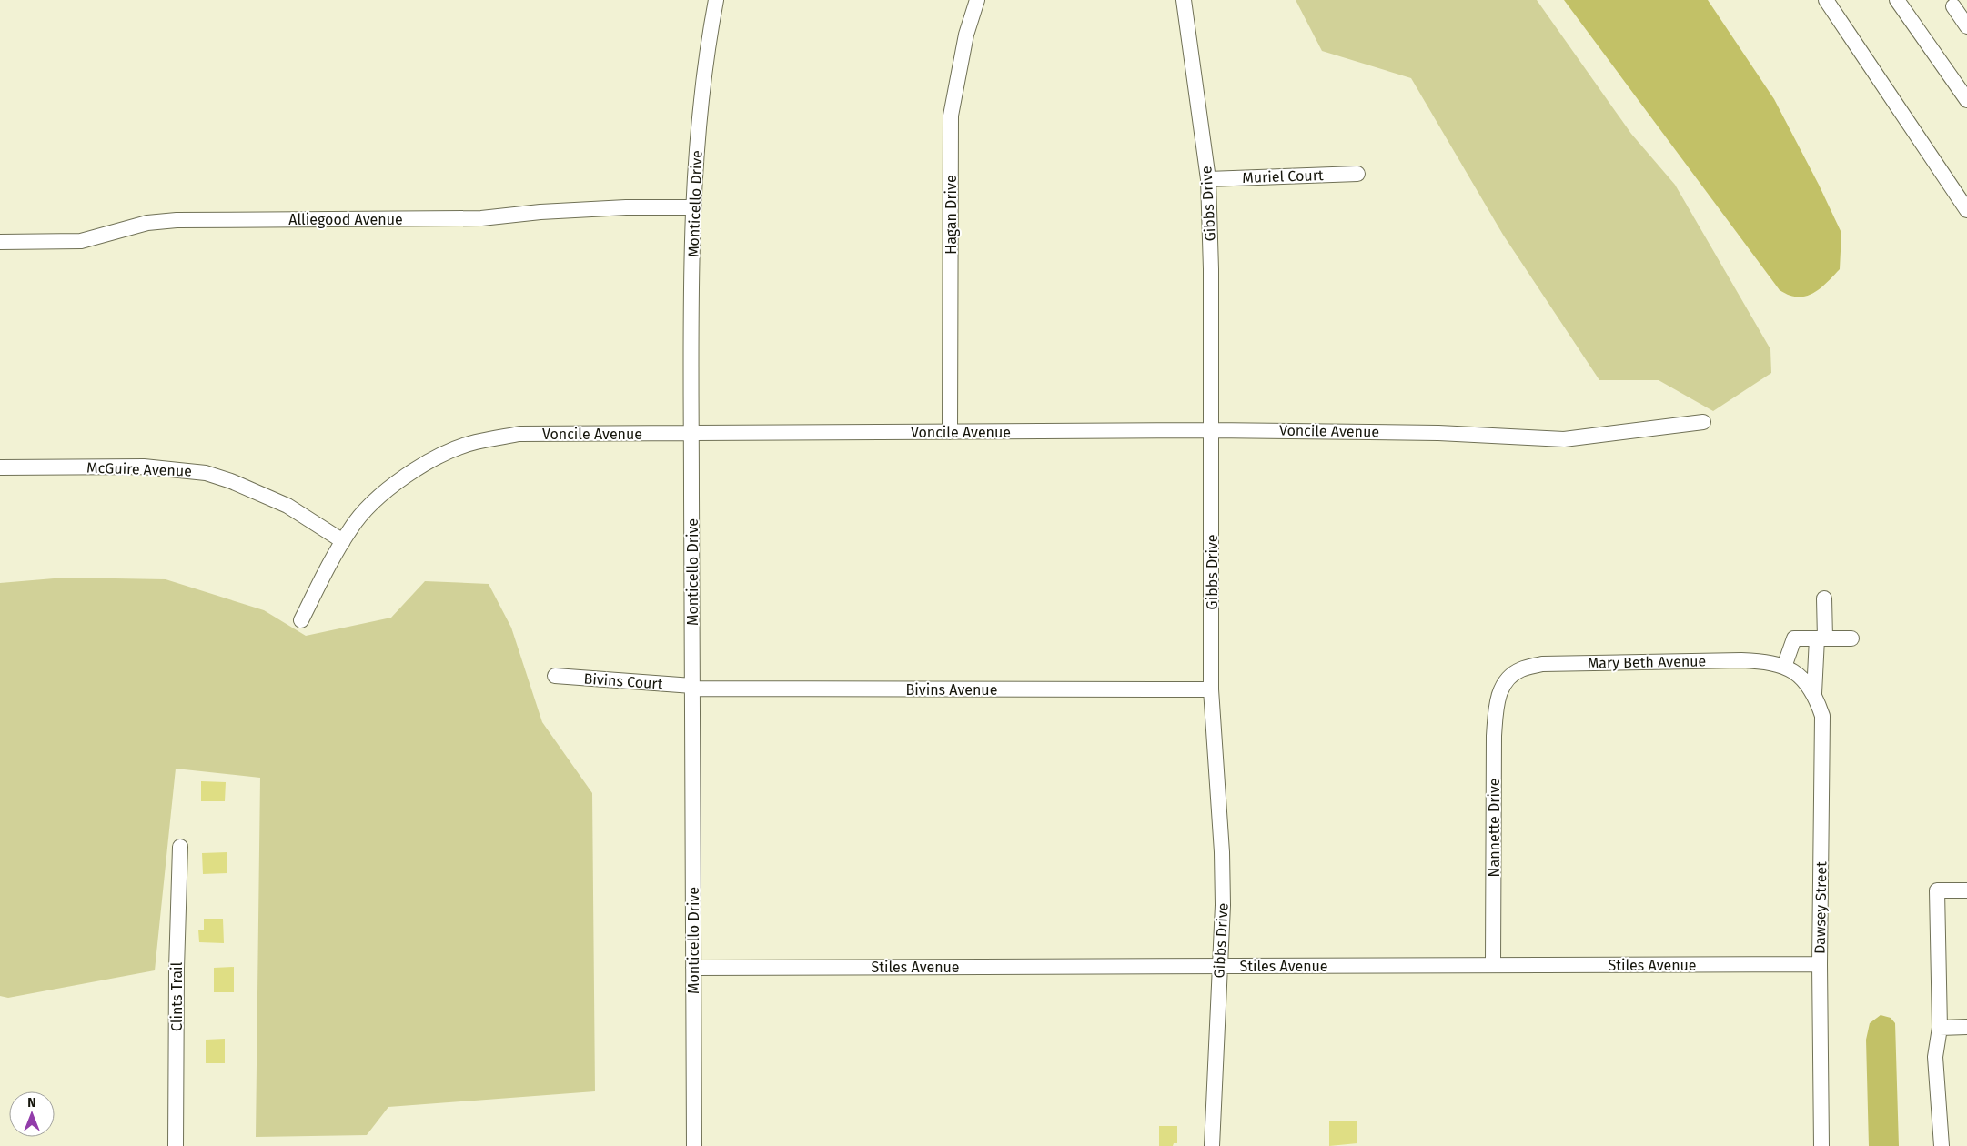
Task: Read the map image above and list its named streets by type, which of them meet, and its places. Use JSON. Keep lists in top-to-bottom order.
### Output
{
  "streets": {
    "street": [
      "Muriel Court",
      "Monticello Drive",
      "Gibbs Drive",
      "Hagan Drive",
      "Alliegood Avenue",
      "Voncile Avenue",
      "McGuire Avenue",
      "Mary Beth Avenue",
      "Bivins Court",
      "Bivins Avenue",
      "Nannette Drive",
      "Dawsey Street",
      "Stiles Avenue",
      "Clints Trail"
    ]
  },
  "crossings": [
    ["Muriel Court", "Gibbs Drive"],
    ["Monticello Drive", "Alliegood Avenue"],
    ["Monticello Drive", "Voncile Avenue"],
    ["Monticello Drive", "Bivins Court"],
    ["Monticello Drive", "Bivins Avenue"],
    ["Monticello Drive", "Stiles Avenue"],
    ["Gibbs Drive", "Voncile Avenue"],
    ["Gibbs Drive", "Bivins Avenue"],
    ["Gibbs Drive", "Stiles Avenue"],
    ["Hagan Drive", "Voncile Avenue"],
    ["Voncile Avenue", "McGuire Avenue"],
    ["Mary Beth Avenue", "Nannette Drive"],
    ["Mary Beth Avenue", "Dawsey Street"],
    ["Bivins Court", "Bivins Avenue"],
    ["Nannette Drive", "Stiles Avenue"],
    ["Dawsey Street", "Stiles Avenue"]
  ],
  "north": "top"
}
